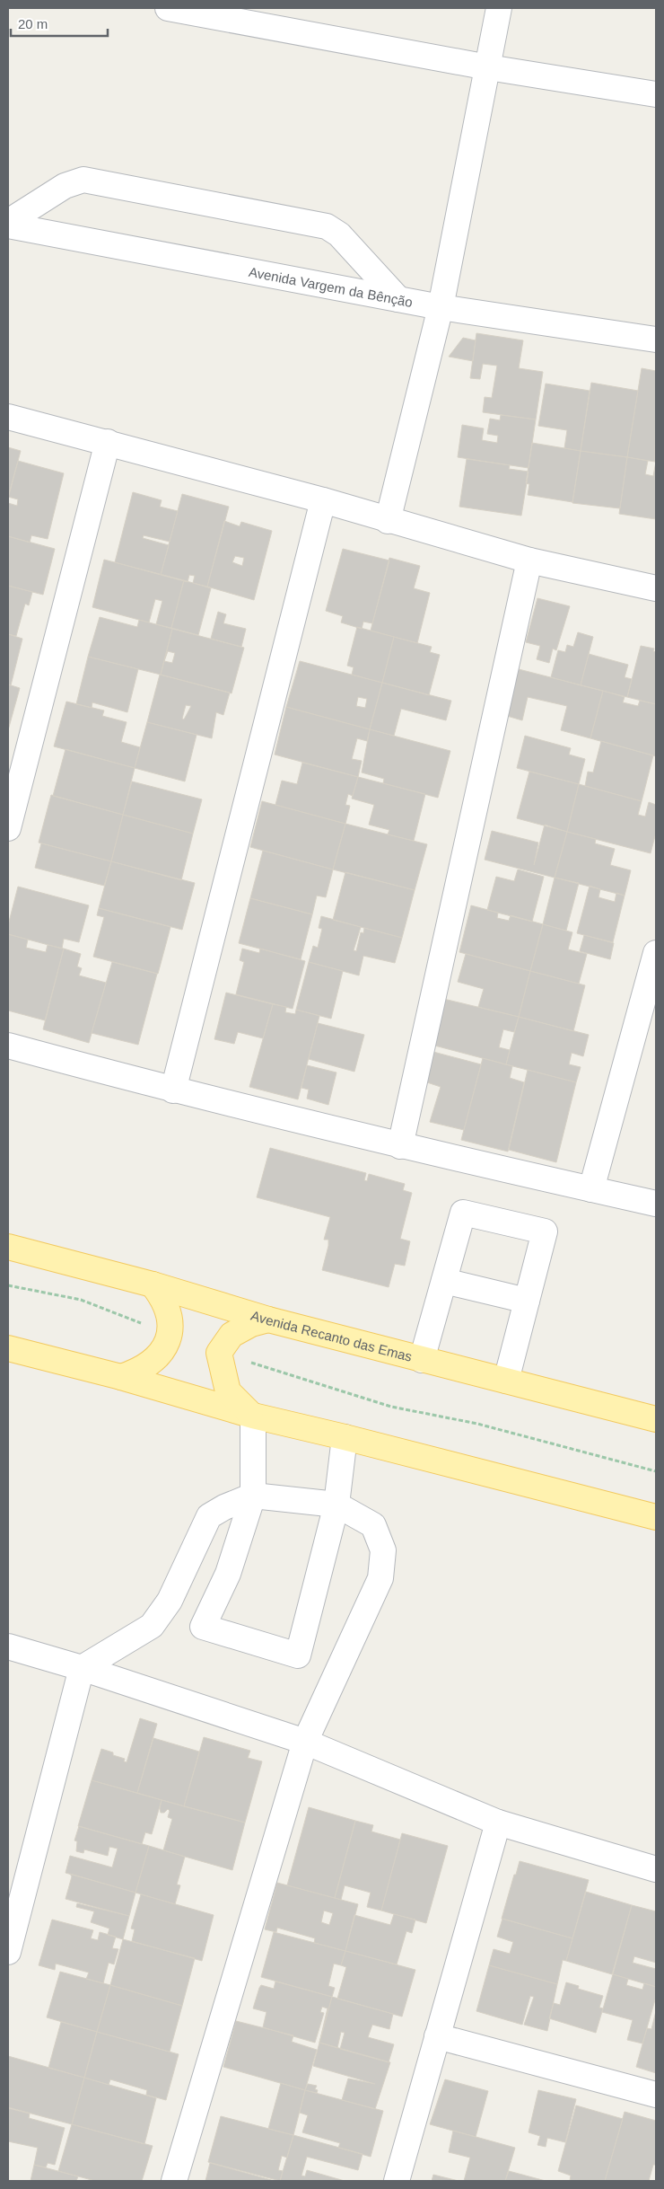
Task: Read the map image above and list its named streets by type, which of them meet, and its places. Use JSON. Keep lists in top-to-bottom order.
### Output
{
  "streets": {
    "main road": ["Avenida Recanto das Emas"],
    "street": ["Avenida Vargem da Bênção"]
  },
  "scale_bar": "20 m"
}
